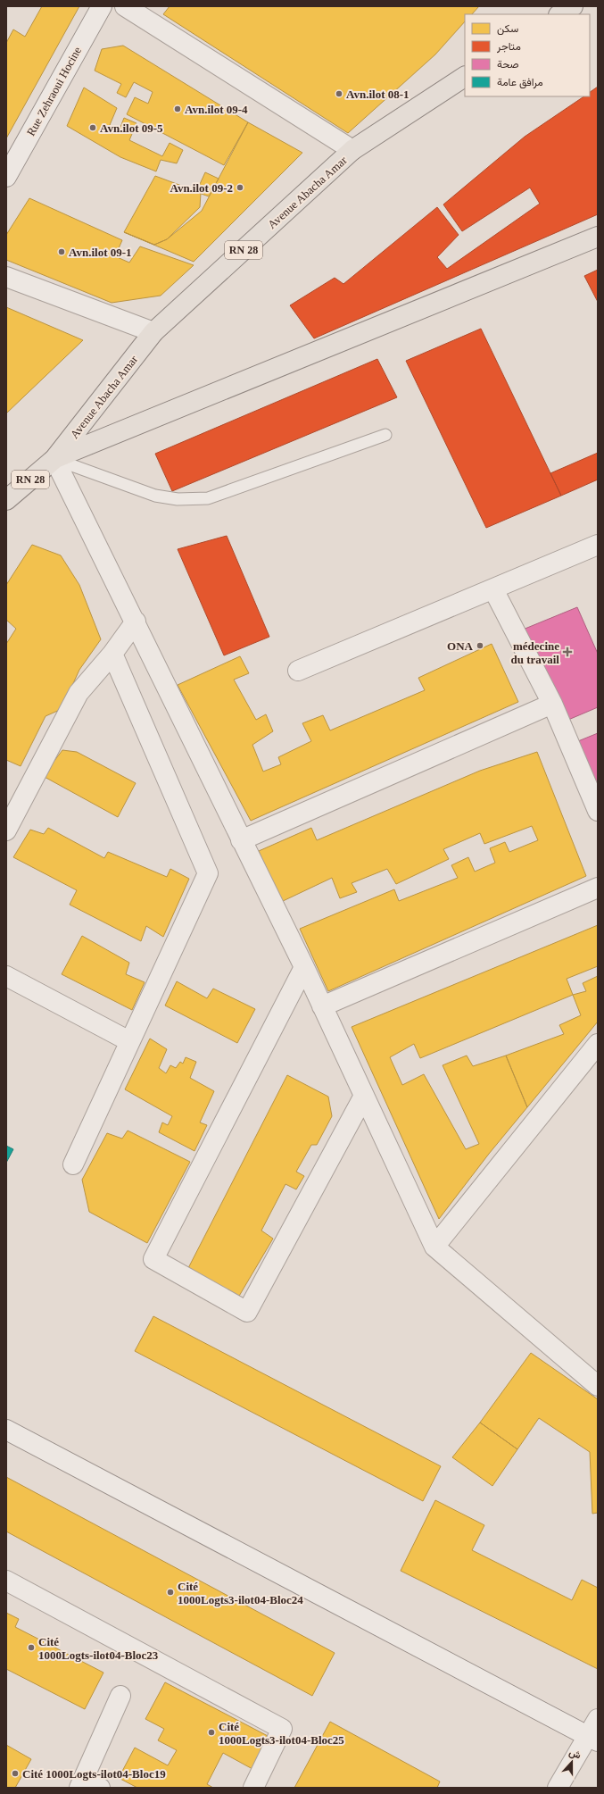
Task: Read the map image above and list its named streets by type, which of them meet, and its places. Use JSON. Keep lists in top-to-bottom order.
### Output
{
  "streets": {
    "main road": ["Avenue Abacha Amar", "RN 28"],
    "street": ["Rue Zehraoui Hocine"]
  },
  "places": {
    "other": [
      "Avn.ilot 08-1",
      "Avn.ilot 09-4",
      "Avn.ilot 09-5",
      "Avn.ilot 09-2",
      "Avn.ilot 09-1",
      "ONA",
      "Cité 1000Logts3-ilot04-Bloc24",
      "Cité 1000Logts-ilot04-Bloc23",
      "Cité 1000Logts3-ilot04-Bloc25",
      "Cité 1000Logts-ilot04-Bloc19"
    ],
    "health": ["médecine du travail"]
  },
  "legend": [
    "سكن",
    "متاجر",
    "صحة",
    "مرافق عامة"
  ],
  "north": "top"
}
